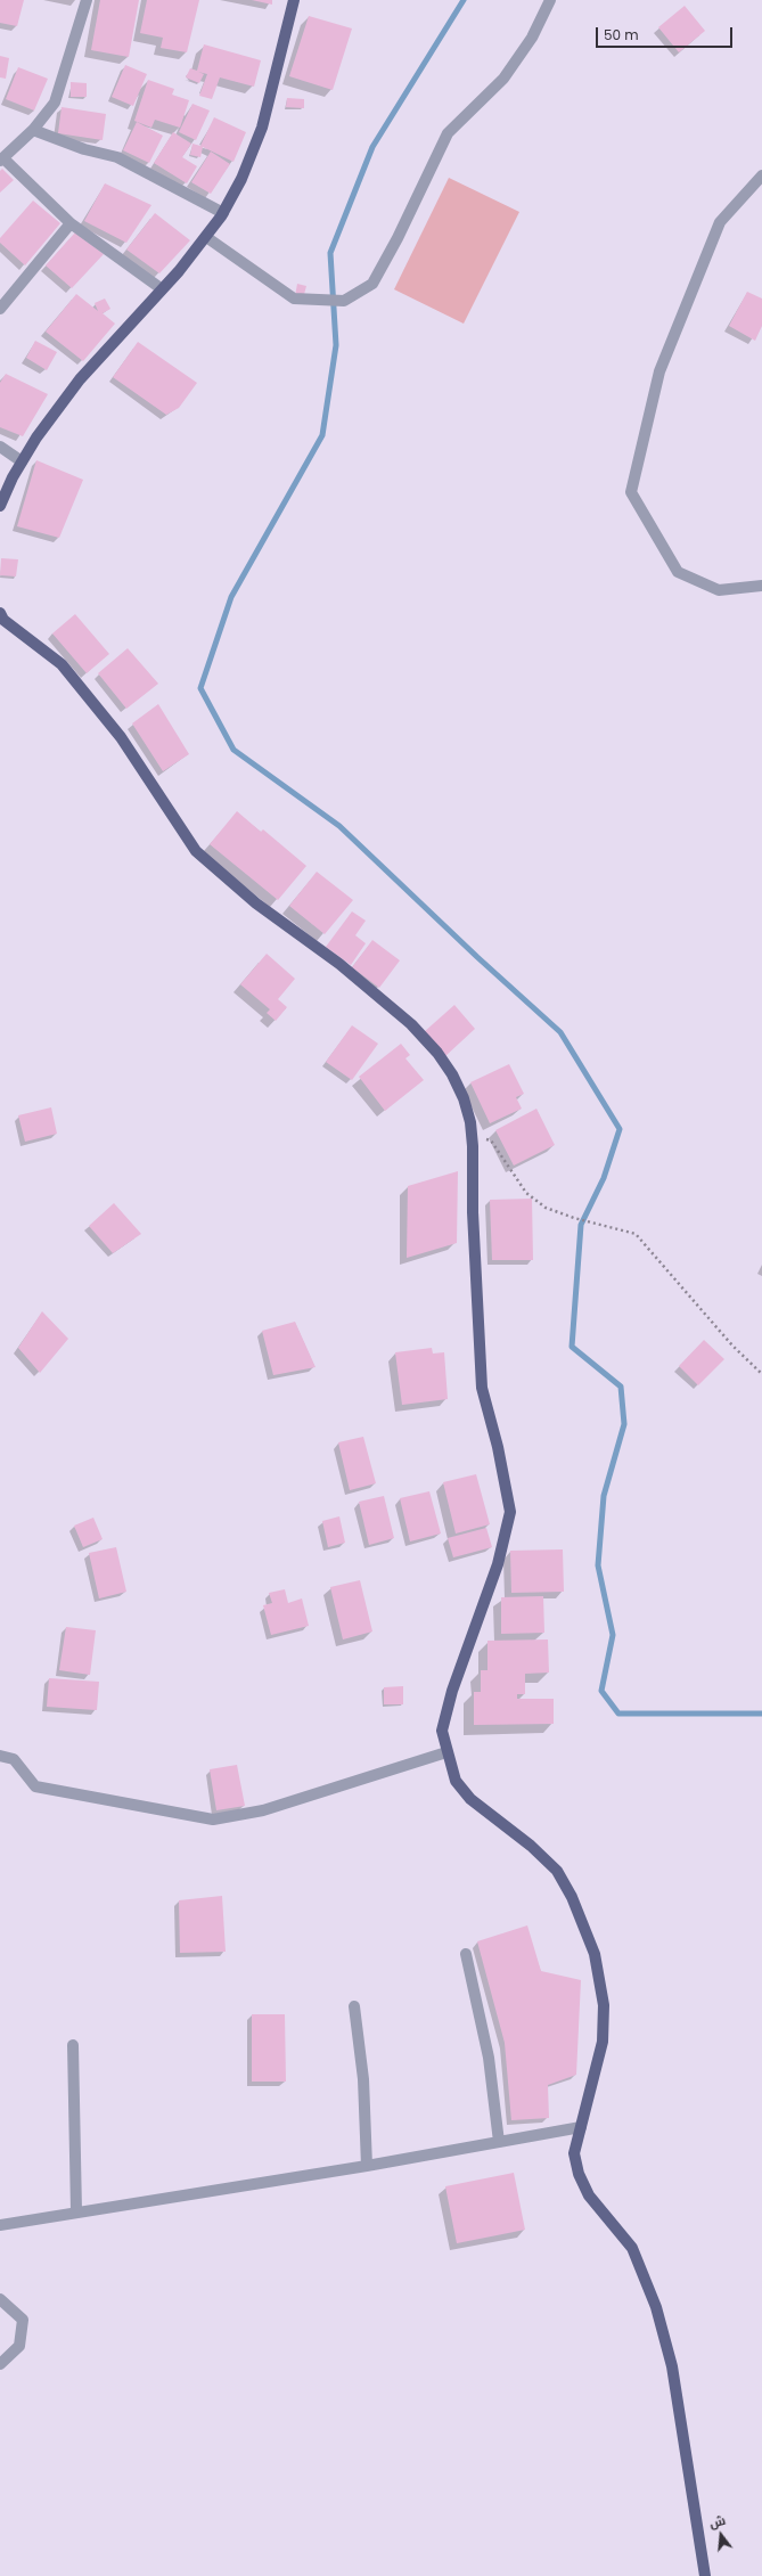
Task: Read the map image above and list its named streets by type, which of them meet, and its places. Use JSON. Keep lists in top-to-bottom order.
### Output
{
  "scale_bar": "50 m",
  "north": "top"
}
